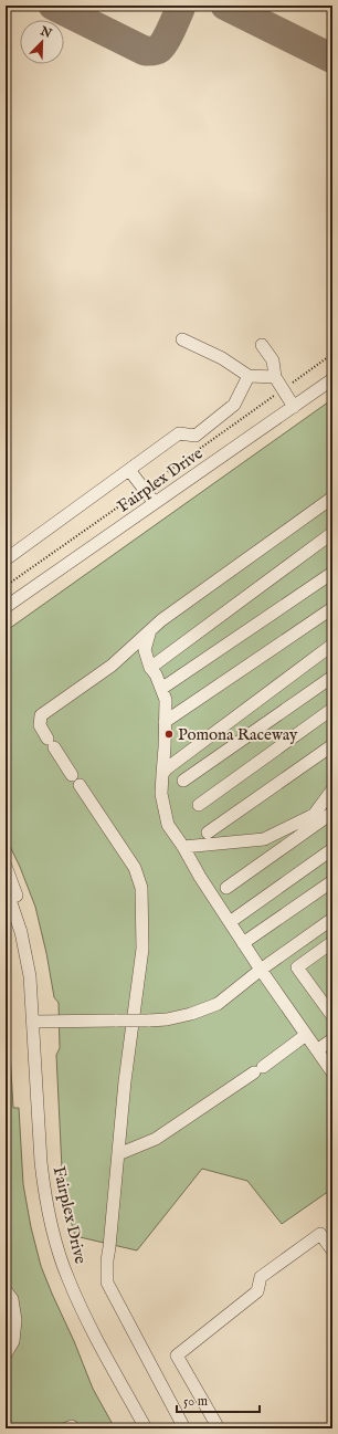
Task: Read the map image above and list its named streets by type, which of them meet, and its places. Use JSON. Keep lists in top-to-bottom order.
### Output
{
  "streets": {
    "street": ["Fairplex Drive"]
  },
  "places": ["Pomona Raceway"],
  "scale_bar": "50 m",
  "north": "top right"
}
